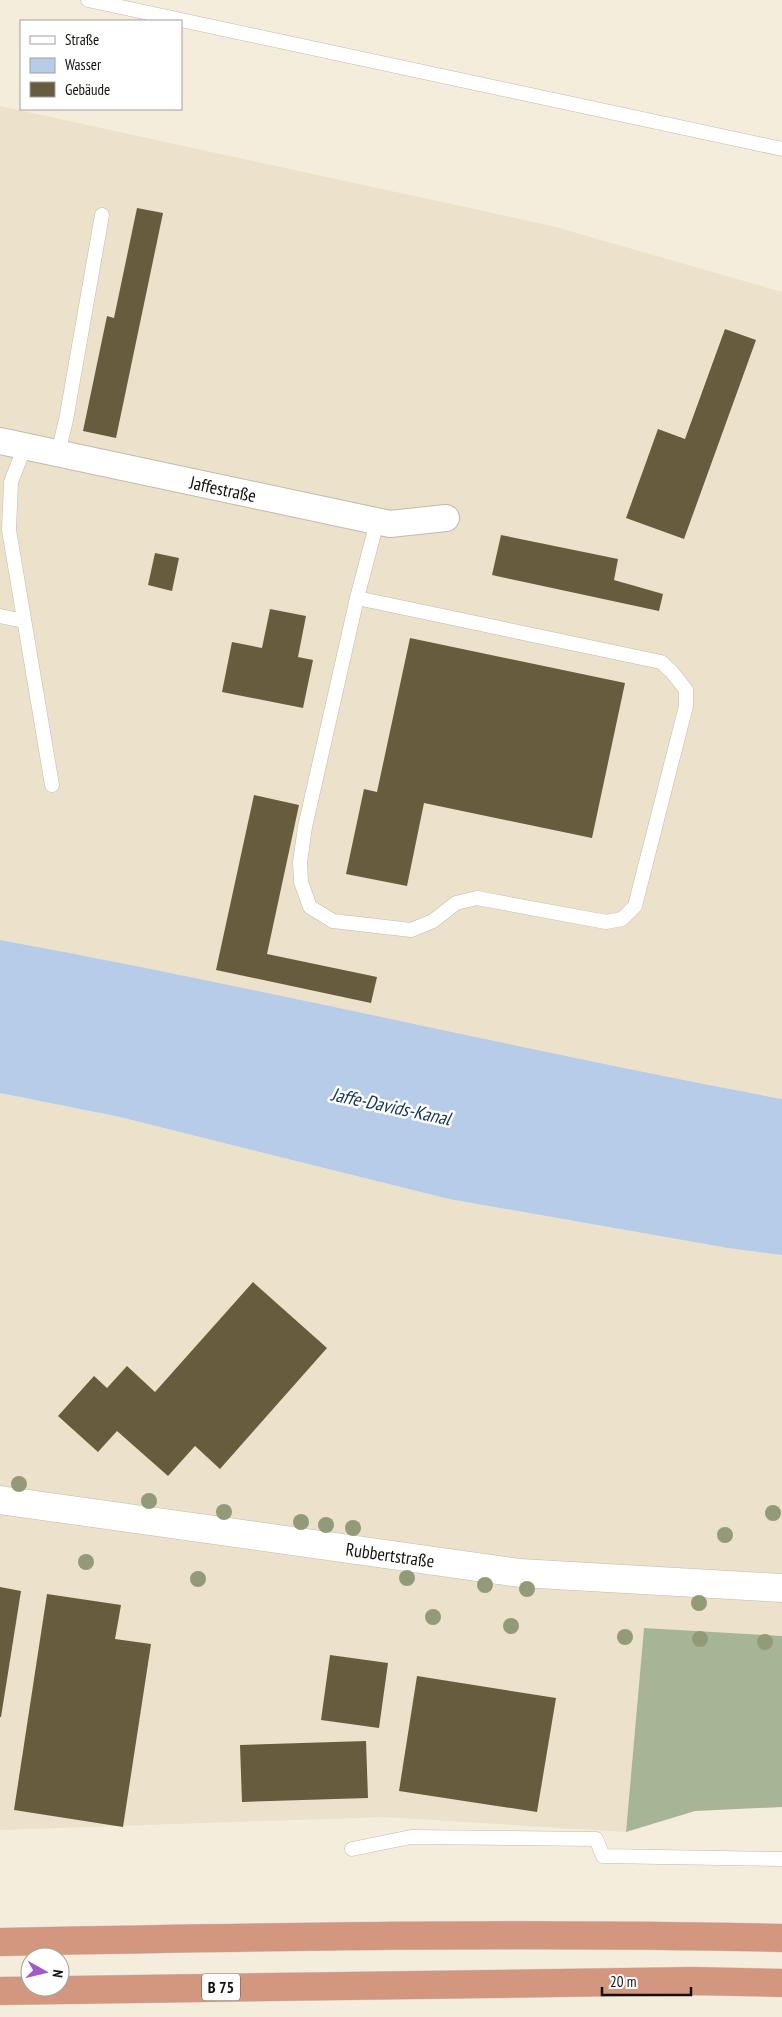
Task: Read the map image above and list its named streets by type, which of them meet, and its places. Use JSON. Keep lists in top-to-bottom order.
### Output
{
  "streets": {
    "highway": ["B 75"],
    "street": ["Jaffestraße", "Rubbertstraße"]
  },
  "water": ["Jaffe-Davids-Kanal"],
  "legend": ["Straße", "Wasser", "Gebäude"],
  "scale_bar": "20 m",
  "north": "right"
}
